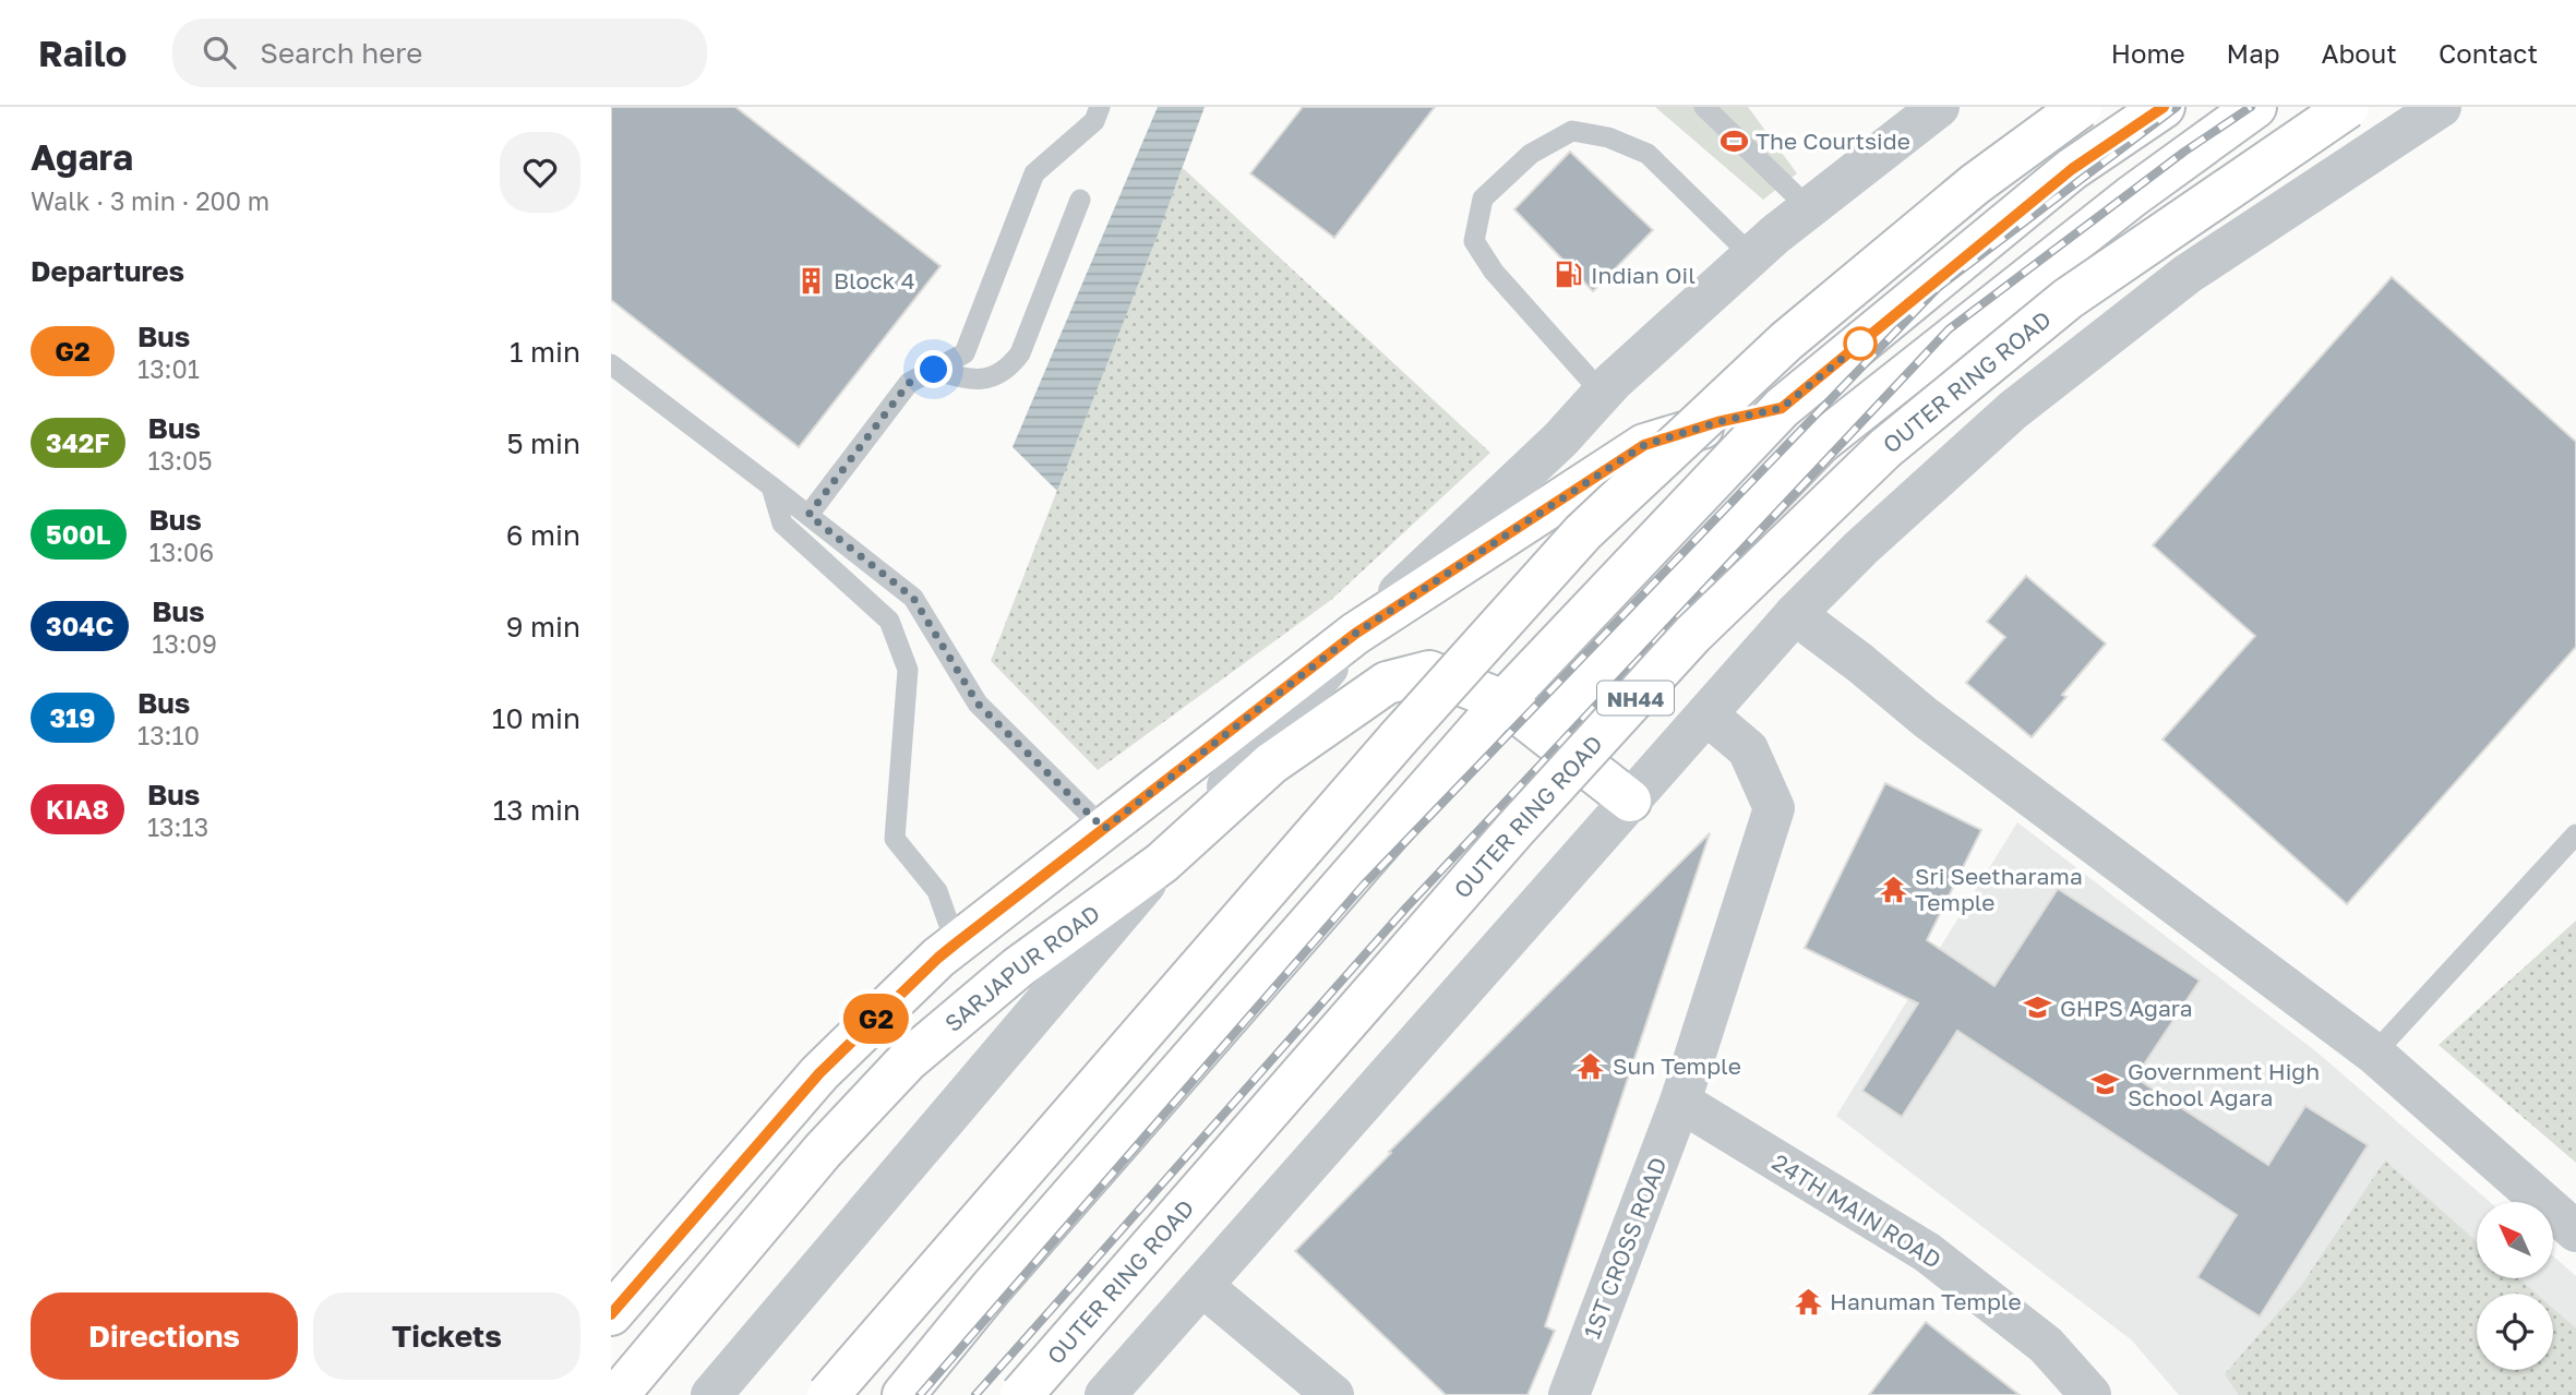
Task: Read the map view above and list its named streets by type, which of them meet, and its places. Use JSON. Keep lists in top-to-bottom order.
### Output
{
  "streets": {
    "main road": ["OUTER RING ROAD", "NH44", "SARJAPUR ROAD"],
    "street": ["24TH MAIN ROAD", "1ST CROSS ROAD"]
  },
  "crossings": [
    ["24TH MAIN ROAD", "1ST CROSS ROAD"]
  ],
  "places": {
    "sports": ["The Courtside"],
    "fuel station": ["Indian Oil"],
    "building": ["Block 4"],
    "temple": ["Sri Seetharama Temple", "Sun Temple", "Hanuman Temple"],
    "school or university": ["GHPS Agara", "Government High School Agara"]
  },
  "lines": ["bus line G2"],
  "north": "top left",
  "page": {
    "header": "Railo",
    "search": "Search here",
    "nav": [
      "Home",
      "Map",
      "About",
      "Contact"
    ],
    "heading": [
      ["Agara", "Walk · 3 min · 200 m"],
      "Departures"
    ],
    "on_map": "G2",
    "list": [
      {
        "mark": "G2",
        "name": "Bus",
        "note": "13:01",
        "value": "1 min"
      },
      {
        "mark": "342F",
        "name": "Bus",
        "note": "13:05",
        "value": "5 min"
      },
      {
        "mark": "500L",
        "name": "Bus",
        "note": "13:06",
        "value": "6 min"
      },
      {
        "mark": "304C",
        "name": "Bus",
        "note": "13:09",
        "value": "9 min"
      },
      {
        "mark": "319",
        "name": "Bus",
        "note": "13:10",
        "value": "10 min"
      },
      {
        "mark": "KIA8",
        "name": "Bus",
        "note": "13:13",
        "value": "13 min"
      }
    ],
    "buttons": ["Directions", "Tickets"]
  }
}
